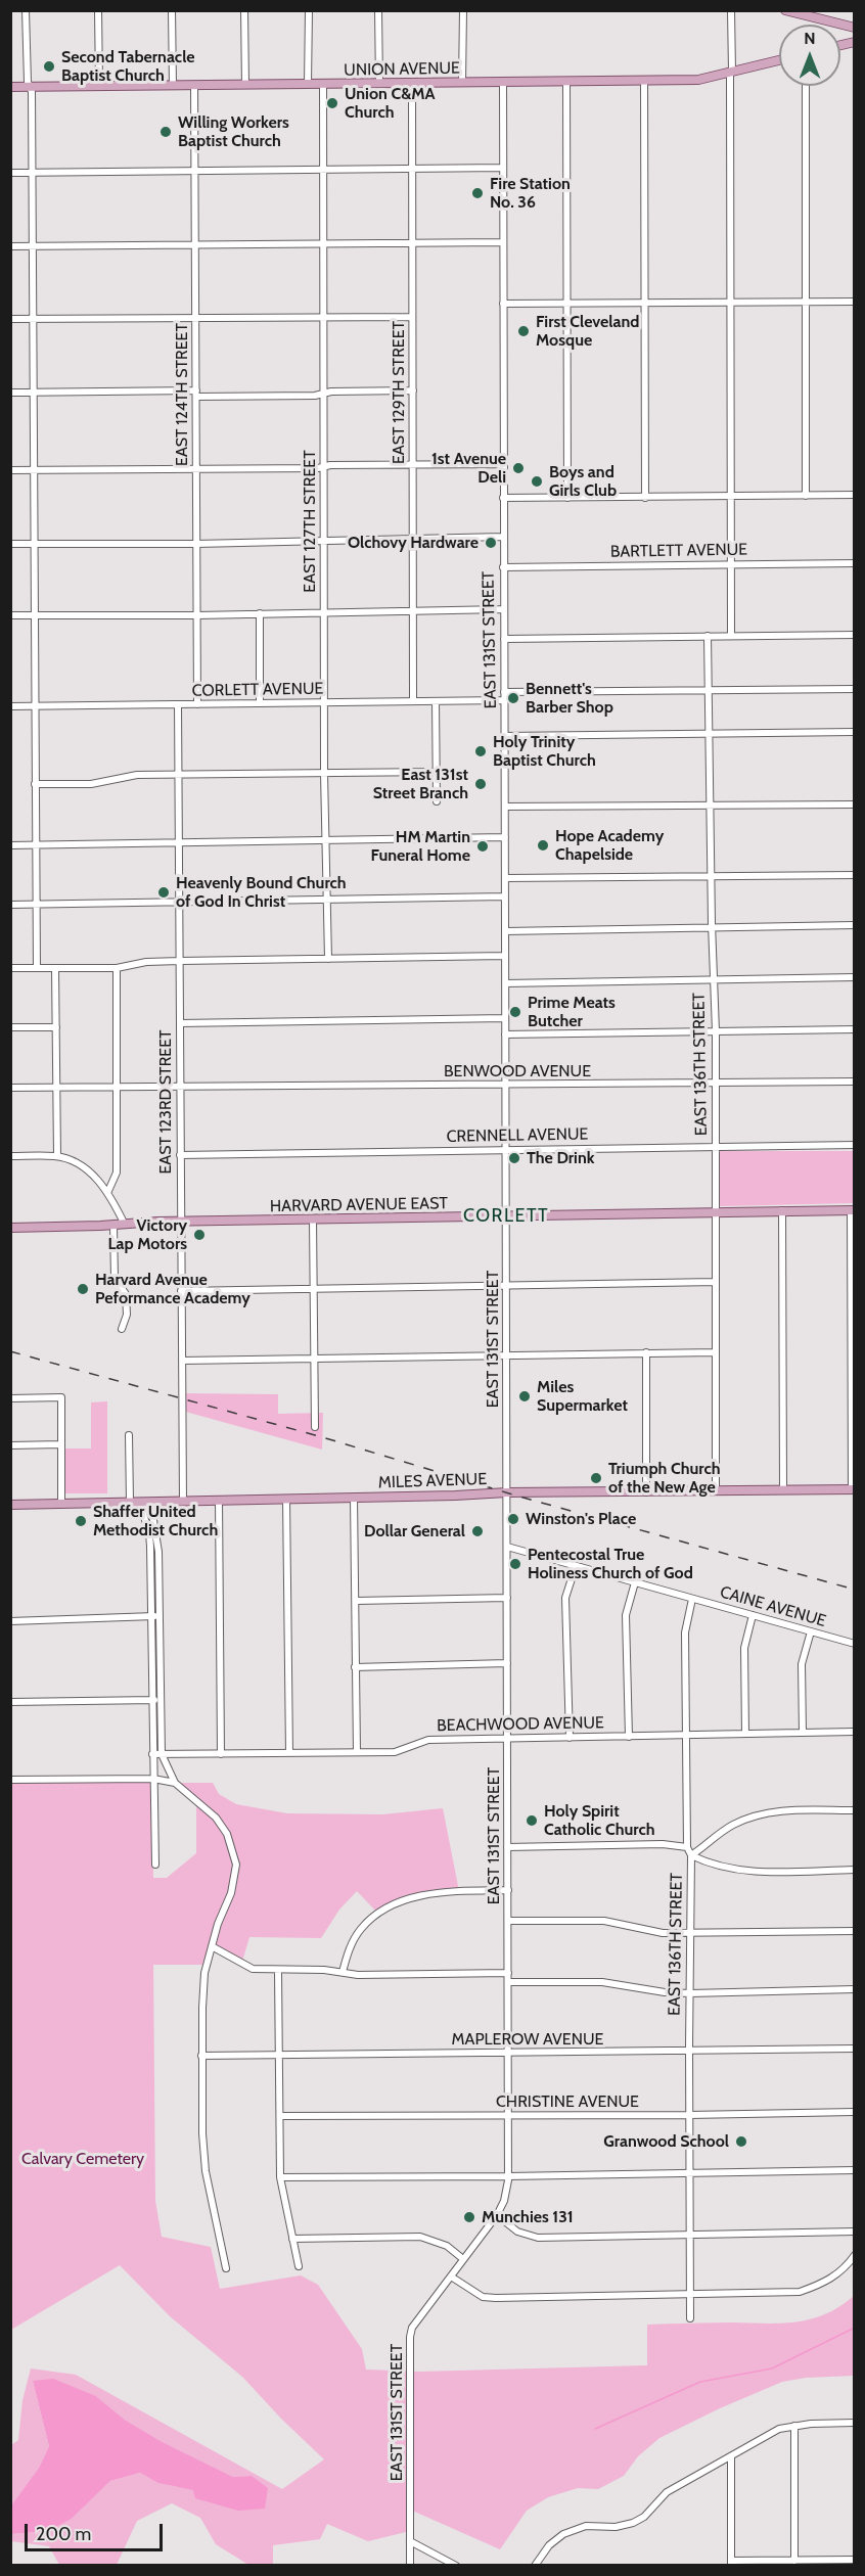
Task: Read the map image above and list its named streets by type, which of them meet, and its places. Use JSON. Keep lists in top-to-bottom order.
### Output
{
  "streets": {
    "main road": ["UNION AVENUE", "HARVARD AVENUE EAST", "MILES AVENUE"],
    "street": [
      "EAST 129TH STREET",
      "EAST 124TH STREET",
      "EAST 127TH STREET",
      "BARTLETT AVENUE",
      "EAST 131ST STREET",
      "CORLETT AVENUE",
      "EAST 136TH STREET",
      "BENWOOD AVENUE",
      "EAST 123RD STREET",
      "CRENNELL AVENUE",
      "CAINE AVENUE",
      "BEACHWOOD AVENUE",
      "MAPLEROW AVENUE",
      "CHRISTINE AVENUE"
    ]
  },
  "crossings": [
    ["UNION AVENUE", "EAST 129TH STREET"],
    ["UNION AVENUE", "EAST 124TH STREET"],
    ["UNION AVENUE", "EAST 127TH STREET"],
    ["UNION AVENUE", "EAST 131ST STREET"],
    ["EAST 129TH STREET", "CORLETT AVENUE"],
    ["EAST 124TH STREET", "CORLETT AVENUE"],
    ["EAST 127TH STREET", "CORLETT AVENUE"],
    ["BARTLETT AVENUE", "EAST 131ST STREET"],
    ["EAST 131ST STREET", "CORLETT AVENUE"],
    ["EAST 131ST STREET", "BENWOOD AVENUE"],
    ["EAST 131ST STREET", "CRENNELL AVENUE"],
    ["EAST 131ST STREET", "HARVARD AVENUE EAST"],
    ["EAST 131ST STREET", "MILES AVENUE"],
    ["EAST 131ST STREET", "CAINE AVENUE"],
    ["EAST 131ST STREET", "BEACHWOOD AVENUE"],
    ["EAST 131ST STREET", "MAPLEROW AVENUE"],
    ["EAST 131ST STREET", "CHRISTINE AVENUE"],
    ["CORLETT AVENUE", "EAST 123RD STREET"],
    ["EAST 136TH STREET", "BENWOOD AVENUE"],
    ["EAST 136TH STREET", "CRENNELL AVENUE"],
    ["EAST 136TH STREET", "HARVARD AVENUE EAST"],
    ["EAST 136TH STREET", "MILES AVENUE"],
    ["EAST 136TH STREET", "CAINE AVENUE"],
    ["EAST 136TH STREET", "BEACHWOOD AVENUE"],
    ["EAST 136TH STREET", "MAPLEROW AVENUE"],
    ["EAST 136TH STREET", "CHRISTINE AVENUE"],
    ["BENWOOD AVENUE", "EAST 123RD STREET"],
    ["EAST 123RD STREET", "CRENNELL AVENUE"],
    ["EAST 123RD STREET", "HARVARD AVENUE EAST"],
    ["EAST 123RD STREET", "MILES AVENUE"]
  ],
  "districts": ["CORLETT"],
  "parks": ["Calvary Cemetery"],
  "places": [
    "Second Tabernacle Baptist Church",
    "Union C&MA Church",
    "Willing Workers Baptist Church",
    "Fire Station No. 36",
    "First Cleveland Mosque",
    "1st Avenue Deli",
    "Boys and Girls Club",
    "Olchovy Hardware",
    "Bennett's Barber Shop",
    "Holy Trinity Baptist Church",
    "East 131st Street Branch",
    "Hope Academy Chapelside",
    "HM Martin Funeral Home",
    "Heavenly Bound Church of God In Christ",
    "Prime Meats Butcher",
    "The Drink",
    "Victory Lap Motors",
    "Harvard Avenue Peformance Academy",
    "Miles Supermarket",
    "Triumph Church of the New Age",
    "Winston's Place",
    "Shaffer United Methodist Church",
    "Dollar General",
    "Pentecostal True Holiness Church of God",
    "Holy Spirit Catholic Church",
    "Granwood School",
    "Munchies 131"
  ],
  "scale_bar": "200 m",
  "north": "top"
}
